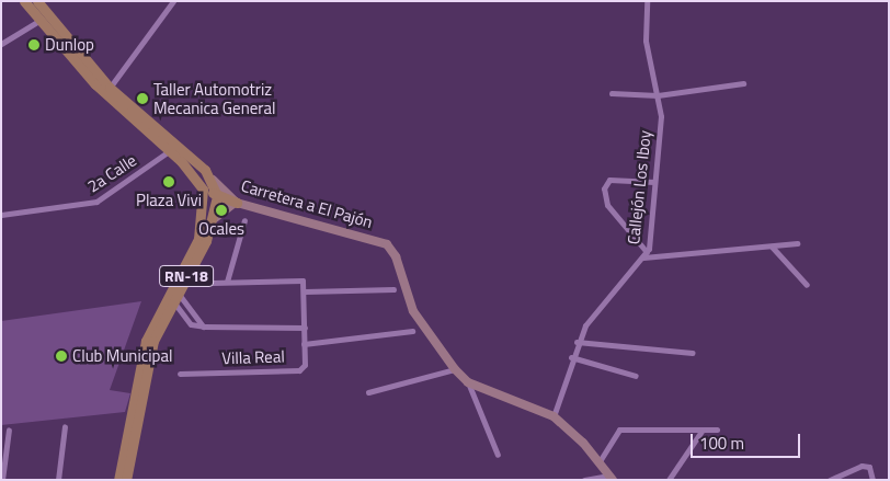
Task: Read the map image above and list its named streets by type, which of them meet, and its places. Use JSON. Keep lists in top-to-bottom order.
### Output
{
  "streets": {
    "main road": ["RN-18"],
    "street": [
      "2a Calle",
      "Callejón Los Iboy",
      "Carretera a El Pajón",
      "Villa Real"
    ]
  },
  "crossings": [
    ["2a Calle", "RN-18"],
    ["Callejón Los Iboy", "Carretera a El Pajón"],
    ["Carretera a El Pajón", "RN-18"],
    ["RN-18", "Villa Real"]
  ],
  "places": [
    "Dunlop",
    "Taller Automotriz Mecanica General",
    "Plaza Vivi",
    "Ocales",
    "Club Municipal"
  ],
  "scale_bar": "100 m"
}
